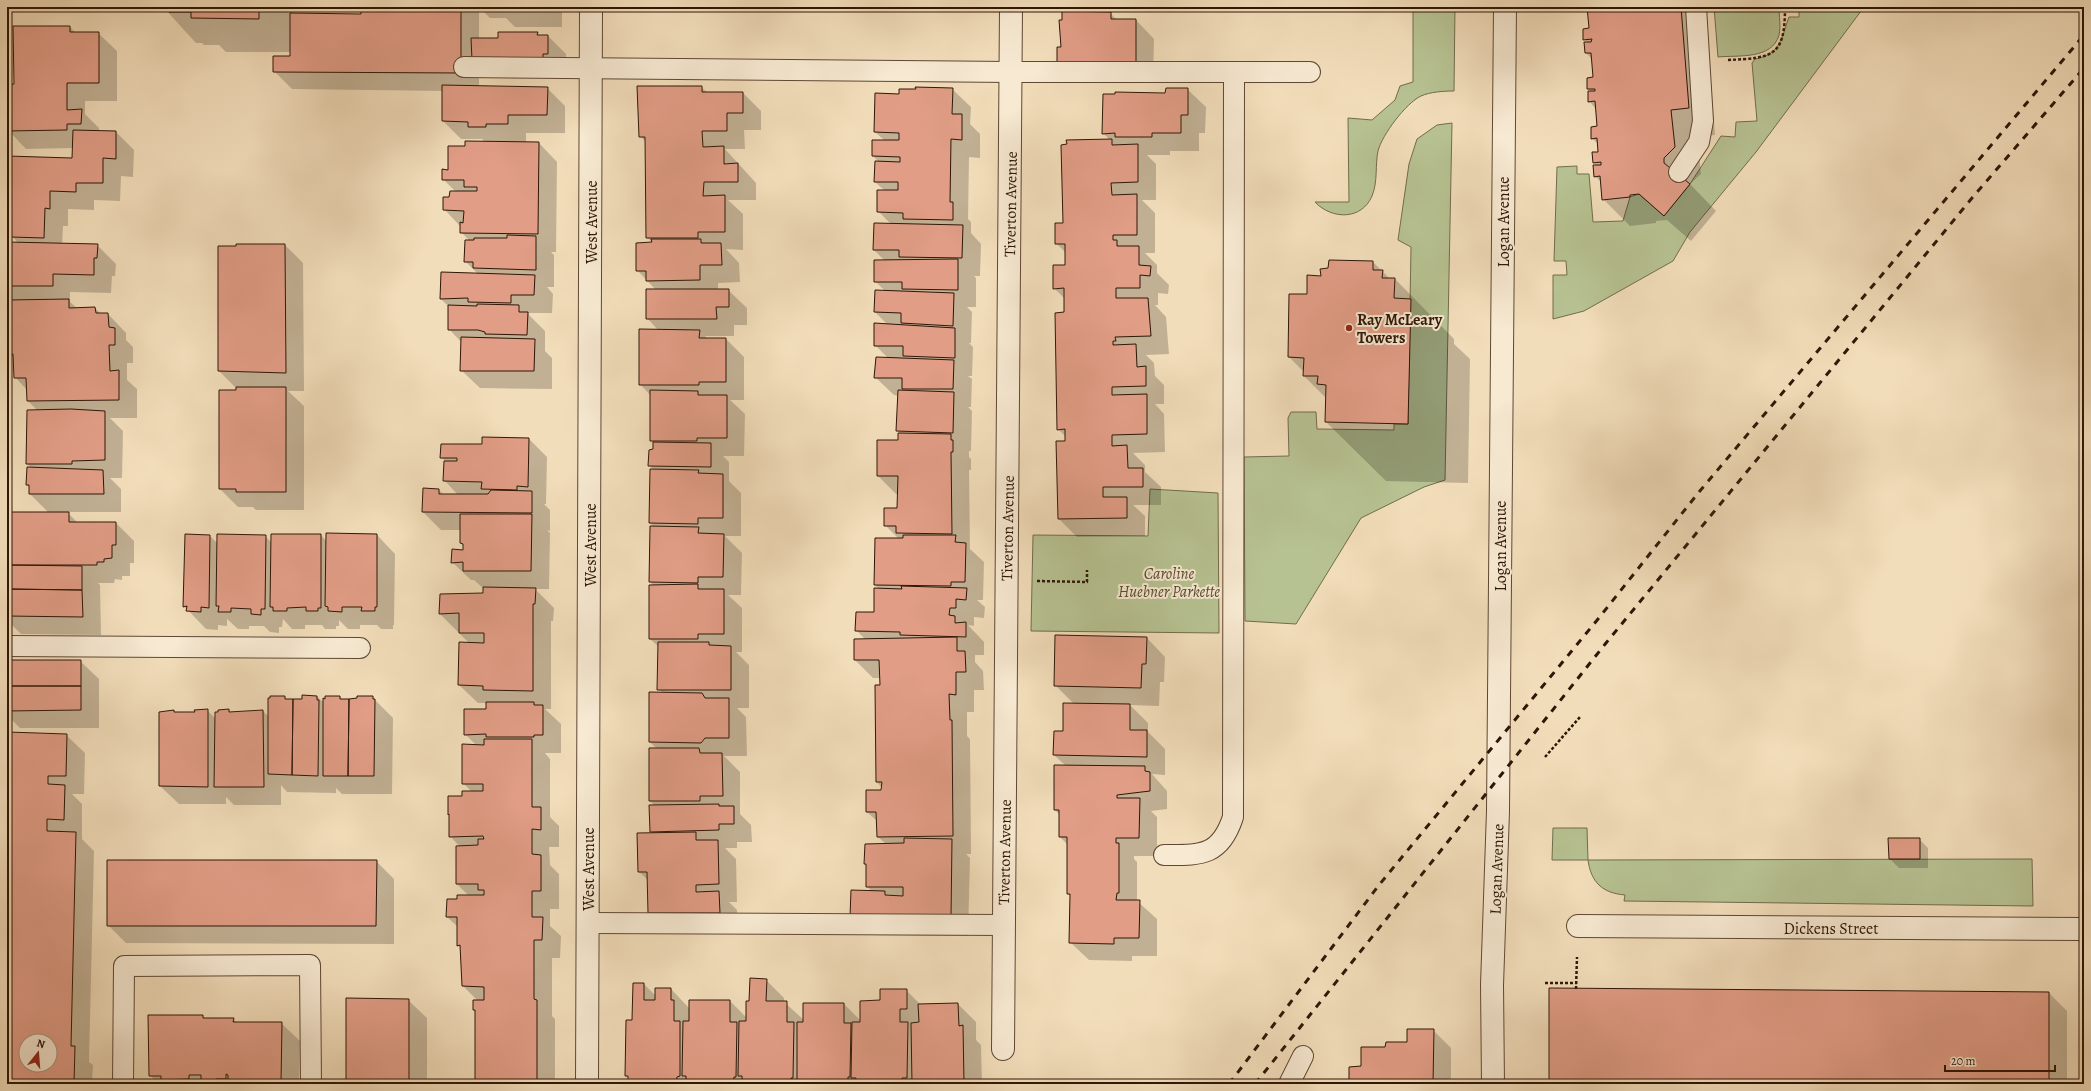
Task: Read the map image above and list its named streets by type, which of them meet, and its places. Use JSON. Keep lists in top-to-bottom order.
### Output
{
  "streets": {
    "street": [
      "Tiverton Avenue",
      "West Avenue",
      "Logan Avenue",
      "Dickens Street"
    ]
  },
  "parks": ["Caroline Huebner Parkette"],
  "places": ["Ray McLeary Towers"],
  "scale_bar": "20 m",
  "north": "top"
}
